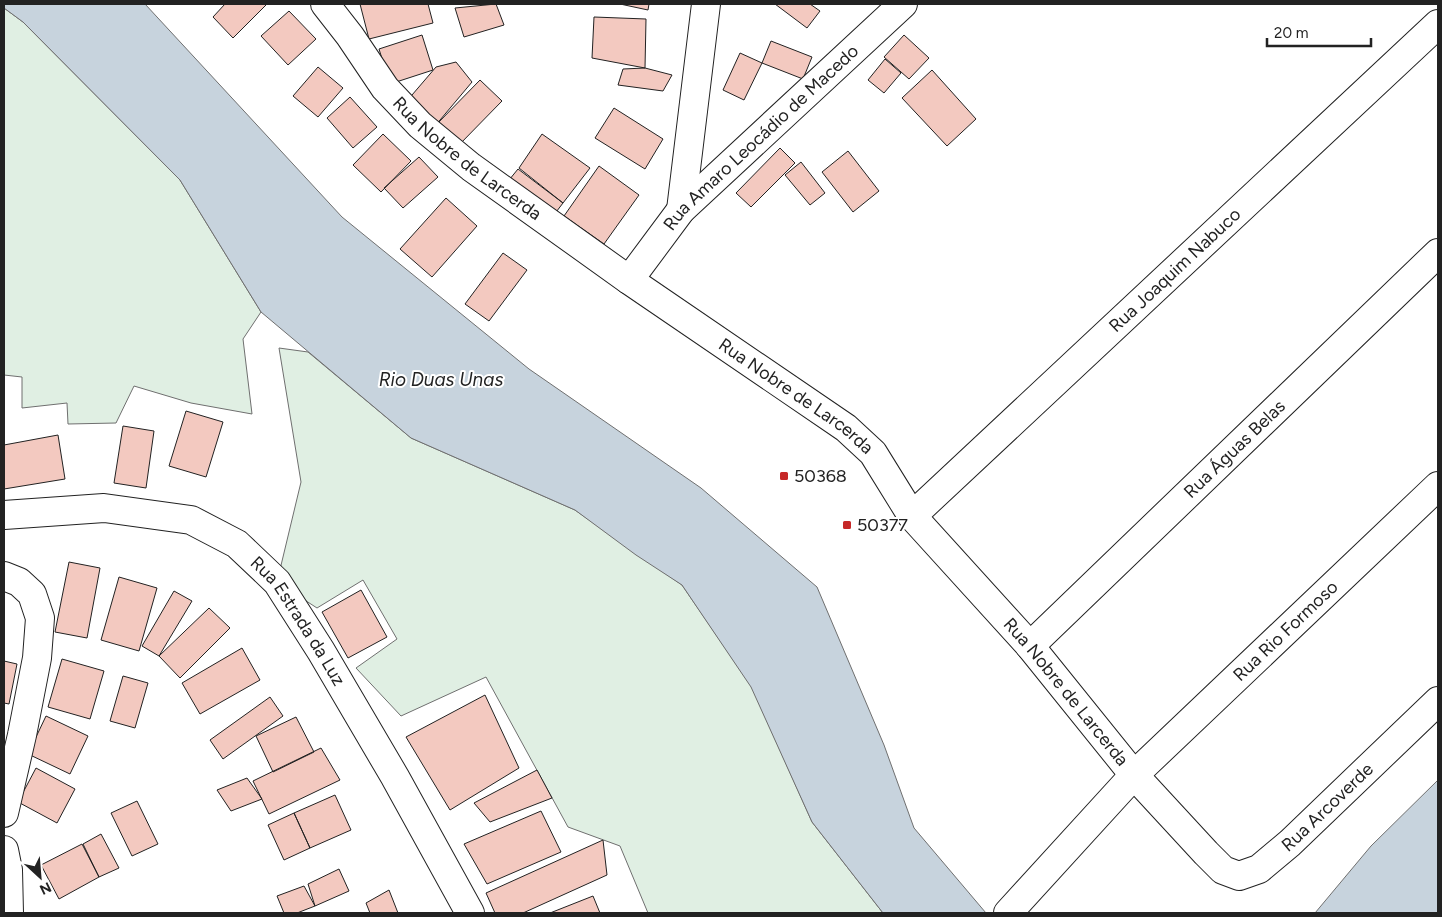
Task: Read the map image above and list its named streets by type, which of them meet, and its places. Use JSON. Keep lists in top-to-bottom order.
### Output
{
  "streets": {
    "street": [
      "Rua Amaro Leocádio de Macedo",
      "Rua Nobre de Larcerda",
      "Rua Joaquim Nabuco",
      "Rua Águas Belas",
      "Rua Estrada da Luz",
      "Rua Rio Formoso",
      "Rua Arcoverde"
    ]
  },
  "crossings": [
    ["Rua Amaro Leocádio de Macedo", "Rua Nobre de Larcerda"],
    ["Rua Nobre de Larcerda", "Rua Joaquim Nabuco"],
    ["Rua Nobre de Larcerda", "Rua Águas Belas"],
    ["Rua Nobre de Larcerda", "Rua Rio Formoso"],
    ["Rua Nobre de Larcerda", "Rua Arcoverde"]
  ],
  "water": ["Rio Duas Unas"],
  "places": {
    "transit": ["50368", "50377"]
  },
  "scale_bar": "20 m",
  "north": "bottom right"
}
